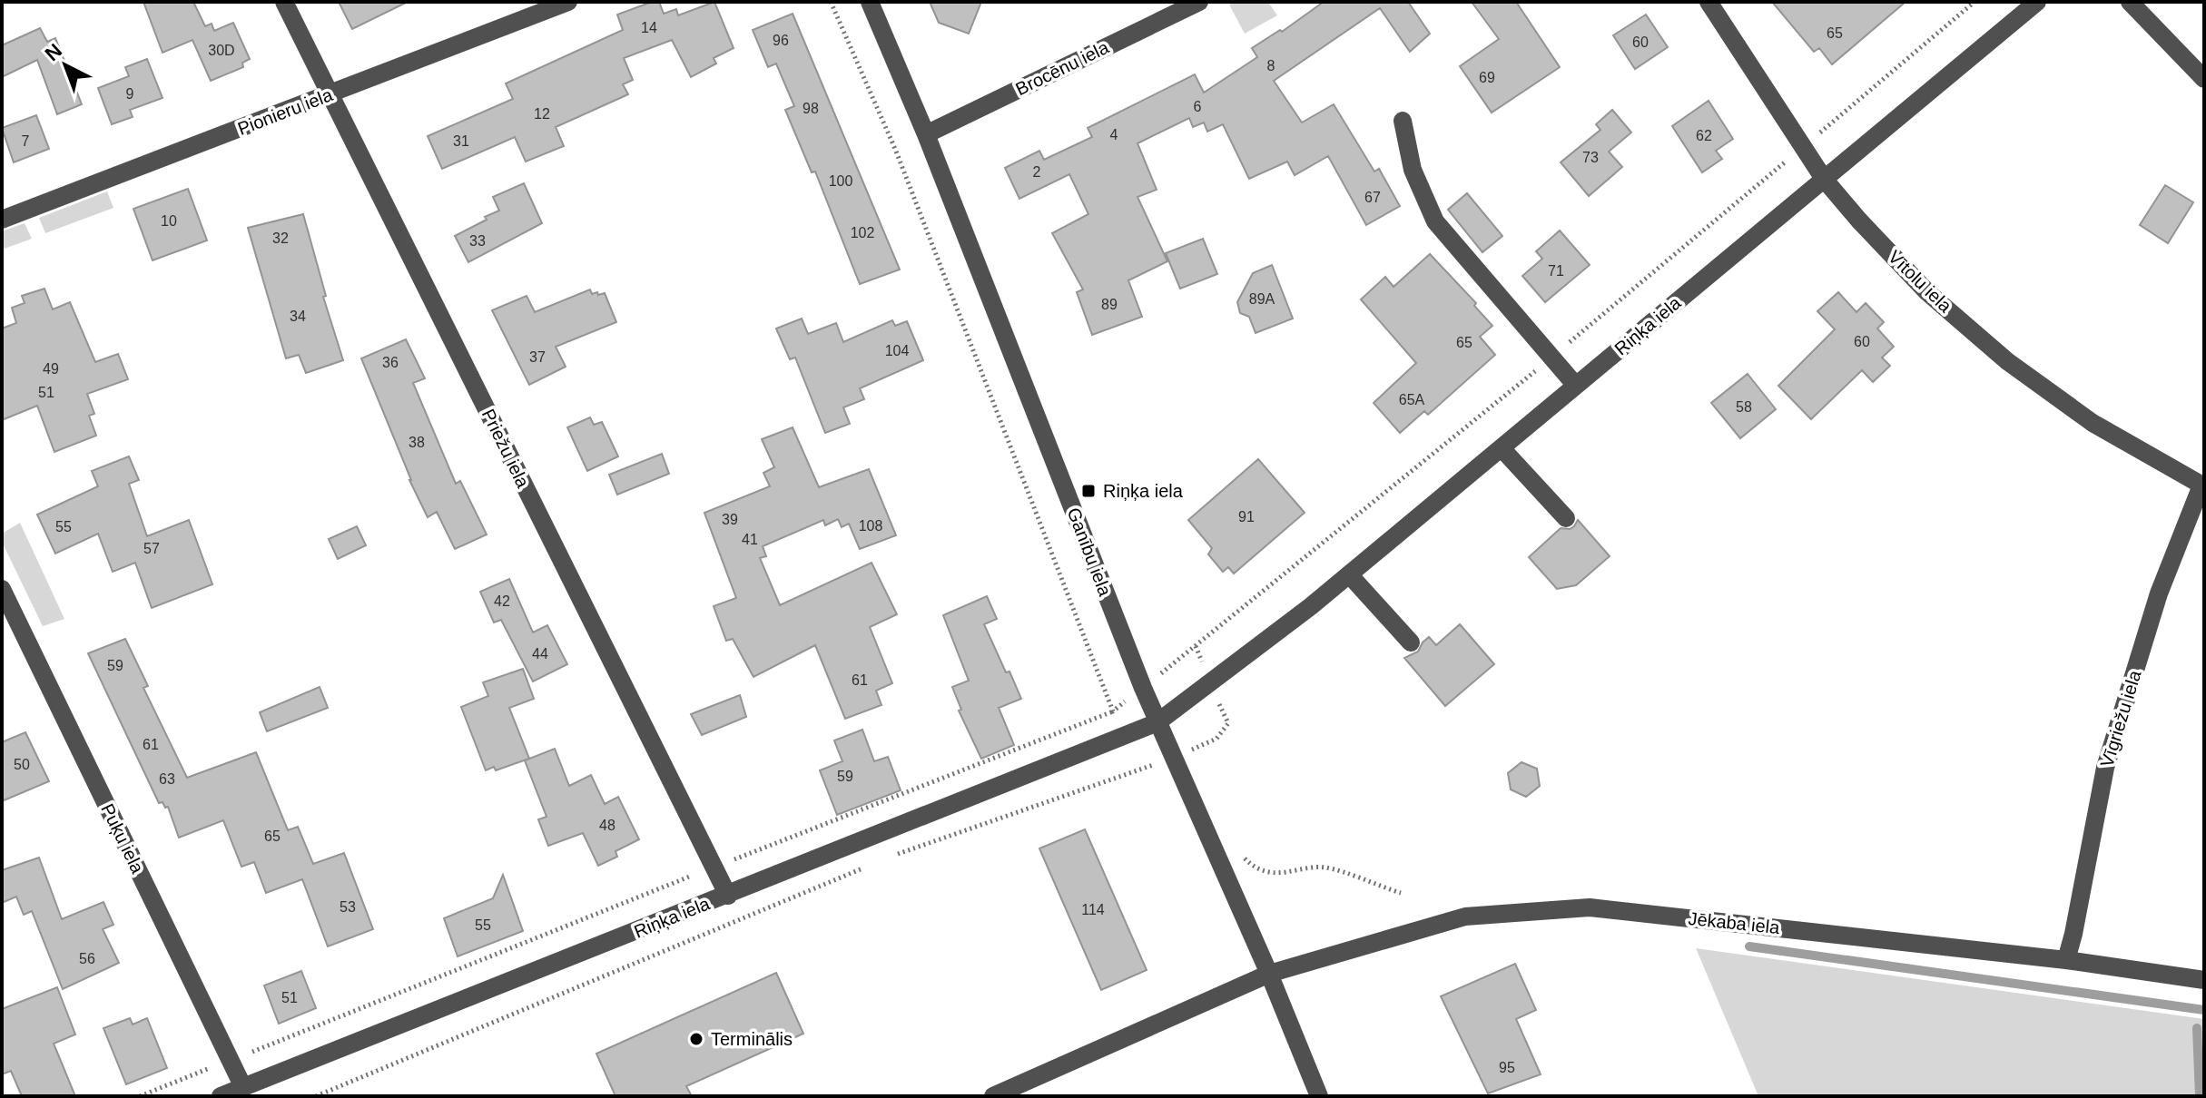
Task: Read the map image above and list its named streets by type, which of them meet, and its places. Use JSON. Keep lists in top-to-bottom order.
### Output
{
  "streets": {
    "street": [
      "Brocēnu iela",
      "Pionieru iela",
      "Vītolu iela",
      "Riņķa iela",
      "Priežu iela",
      "Ganību iela",
      "Vīgriežu iela",
      "Puķu iela",
      "Jēkaba iela"
    ]
  },
  "crossings": [
    ["Brocēnu iela", "Ganību iela"],
    ["Pionieru iela", "Priežu iela"],
    ["Vītolu iela", "Riņķa iela"],
    ["Vītolu iela", "Vīgriežu iela"],
    ["Riņķa iela", "Priežu iela"],
    ["Riņķa iela", "Ganību iela"],
    ["Riņķa iela", "Puķu iela"],
    ["Ganību iela", "Jēkaba iela"],
    ["Vīgriežu iela", "Jēkaba iela"]
  ],
  "places": {
    "transit": ["Riņķa iela"],
    "other": ["Terminālis"]
  },
  "house_numbers": [
    "14",
    "65",
    "96",
    "60",
    "30D",
    "8",
    "69",
    "9",
    "6",
    "98",
    "12",
    "4",
    "62",
    "7",
    "31",
    "73",
    "2",
    "100",
    "67",
    "10",
    "102",
    "32",
    "33",
    "71",
    "89A",
    "89",
    "34",
    "60",
    "65",
    "104",
    "37",
    "36",
    "49",
    "51",
    "65A",
    "58",
    "38",
    "91",
    "39",
    "108",
    "55",
    "41",
    "57",
    "42",
    "44",
    "59",
    "61",
    "61",
    "50",
    "59",
    "63",
    "48",
    "65",
    "53",
    "114",
    "55",
    "56",
    "51",
    "95"
  ],
  "north": "top left"
}
